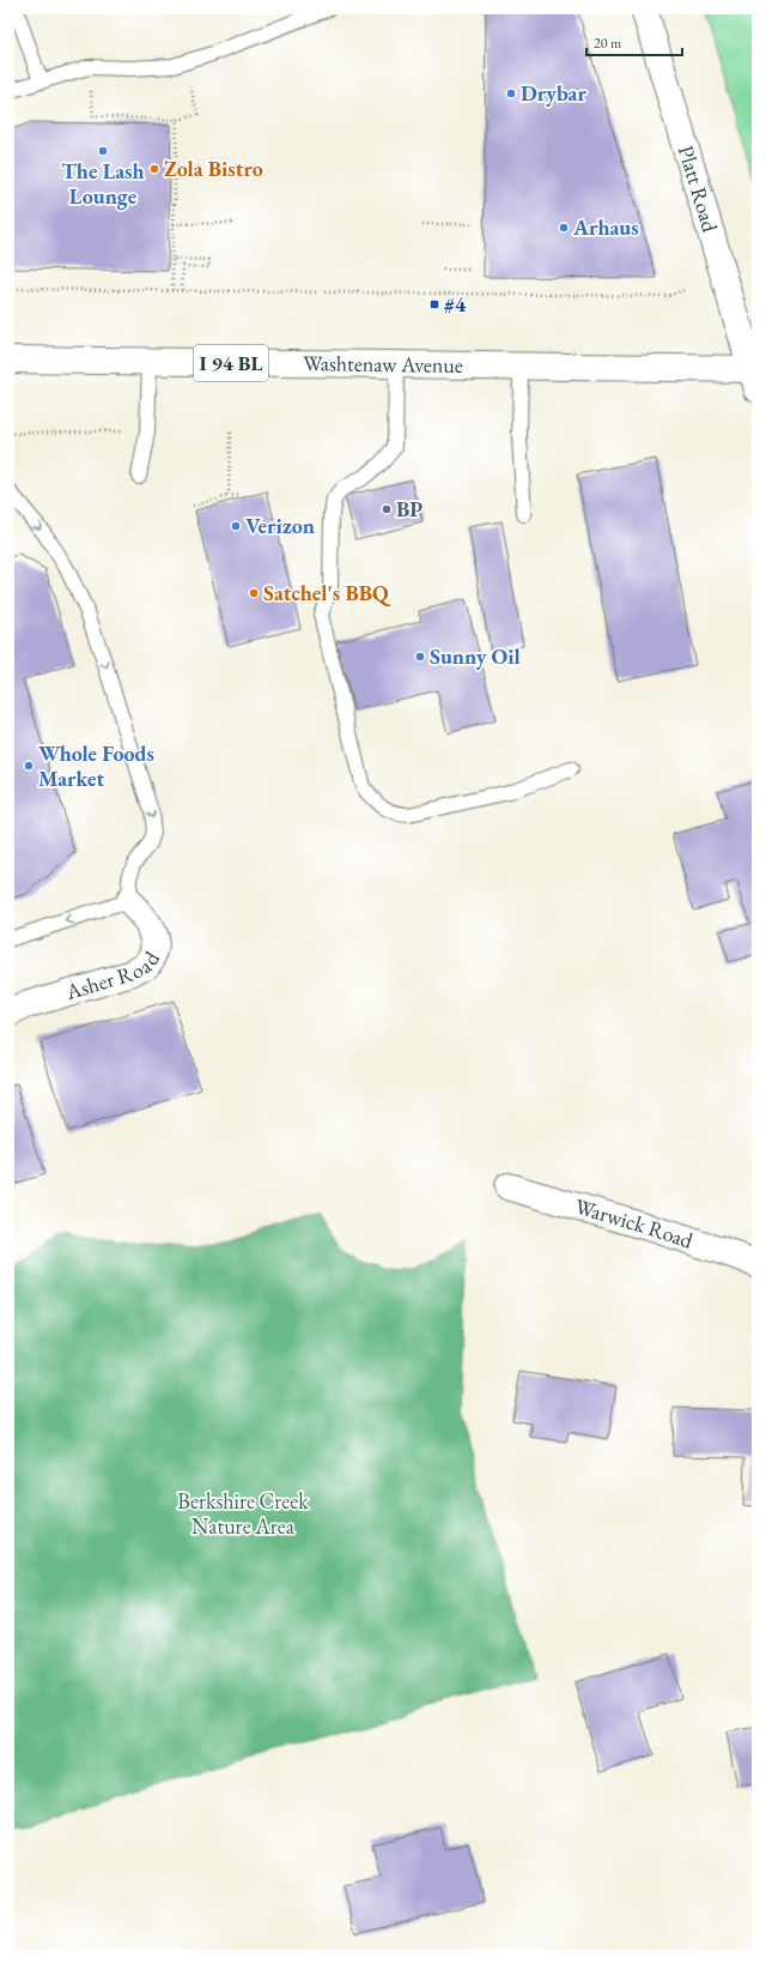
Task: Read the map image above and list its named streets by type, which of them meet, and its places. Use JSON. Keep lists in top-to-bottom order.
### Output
{
  "streets": {
    "street": [
      "Platt Road",
      "I 94 BL",
      "Washtenaw Avenue",
      "Asher Road",
      "Warwick Road"
    ]
  },
  "crossings": [
    ["Platt Road", "Washtenaw Avenue"]
  ],
  "parks": ["Berkshire Creek Nature Area"],
  "places": {
    "other": [
      "Drybar",
      "The Lash Lounge",
      "Zola Bistro",
      "Arhaus",
      "BP",
      "Verizon",
      "Satchel's BBQ",
      "Sunny Oil",
      "Whole Foods Market"
    ],
    "transit": ["#4"]
  },
  "scale_bar": "20 m"
}
